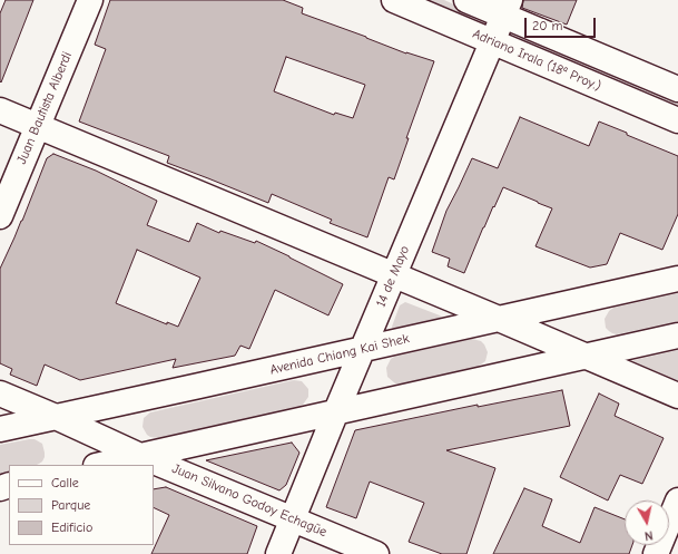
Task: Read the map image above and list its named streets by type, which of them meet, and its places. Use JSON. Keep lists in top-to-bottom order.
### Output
{
  "streets": {
    "street": [
      "Adriano Irala (18ª Proy.)",
      "Juan Bautista Alberdi",
      "14 de Mayo",
      "Avenida Chiang Kai Shek",
      "Juan Silvano Godoy Echagüe"
    ]
  },
  "crossings": [
    ["Adriano Irala (18ª Proy.)", "14 de Mayo"],
    ["14 de Mayo", "Avenida Chiang Kai Shek"],
    ["14 de Mayo", "Juan Silvano Godoy Echagüe"],
    ["Avenida Chiang Kai Shek", "Juan Silvano Godoy Echagüe"]
  ],
  "legend": ["Calle", "Parque", "Edificio"],
  "scale_bar": "20 m",
  "north": "bottom"
}
